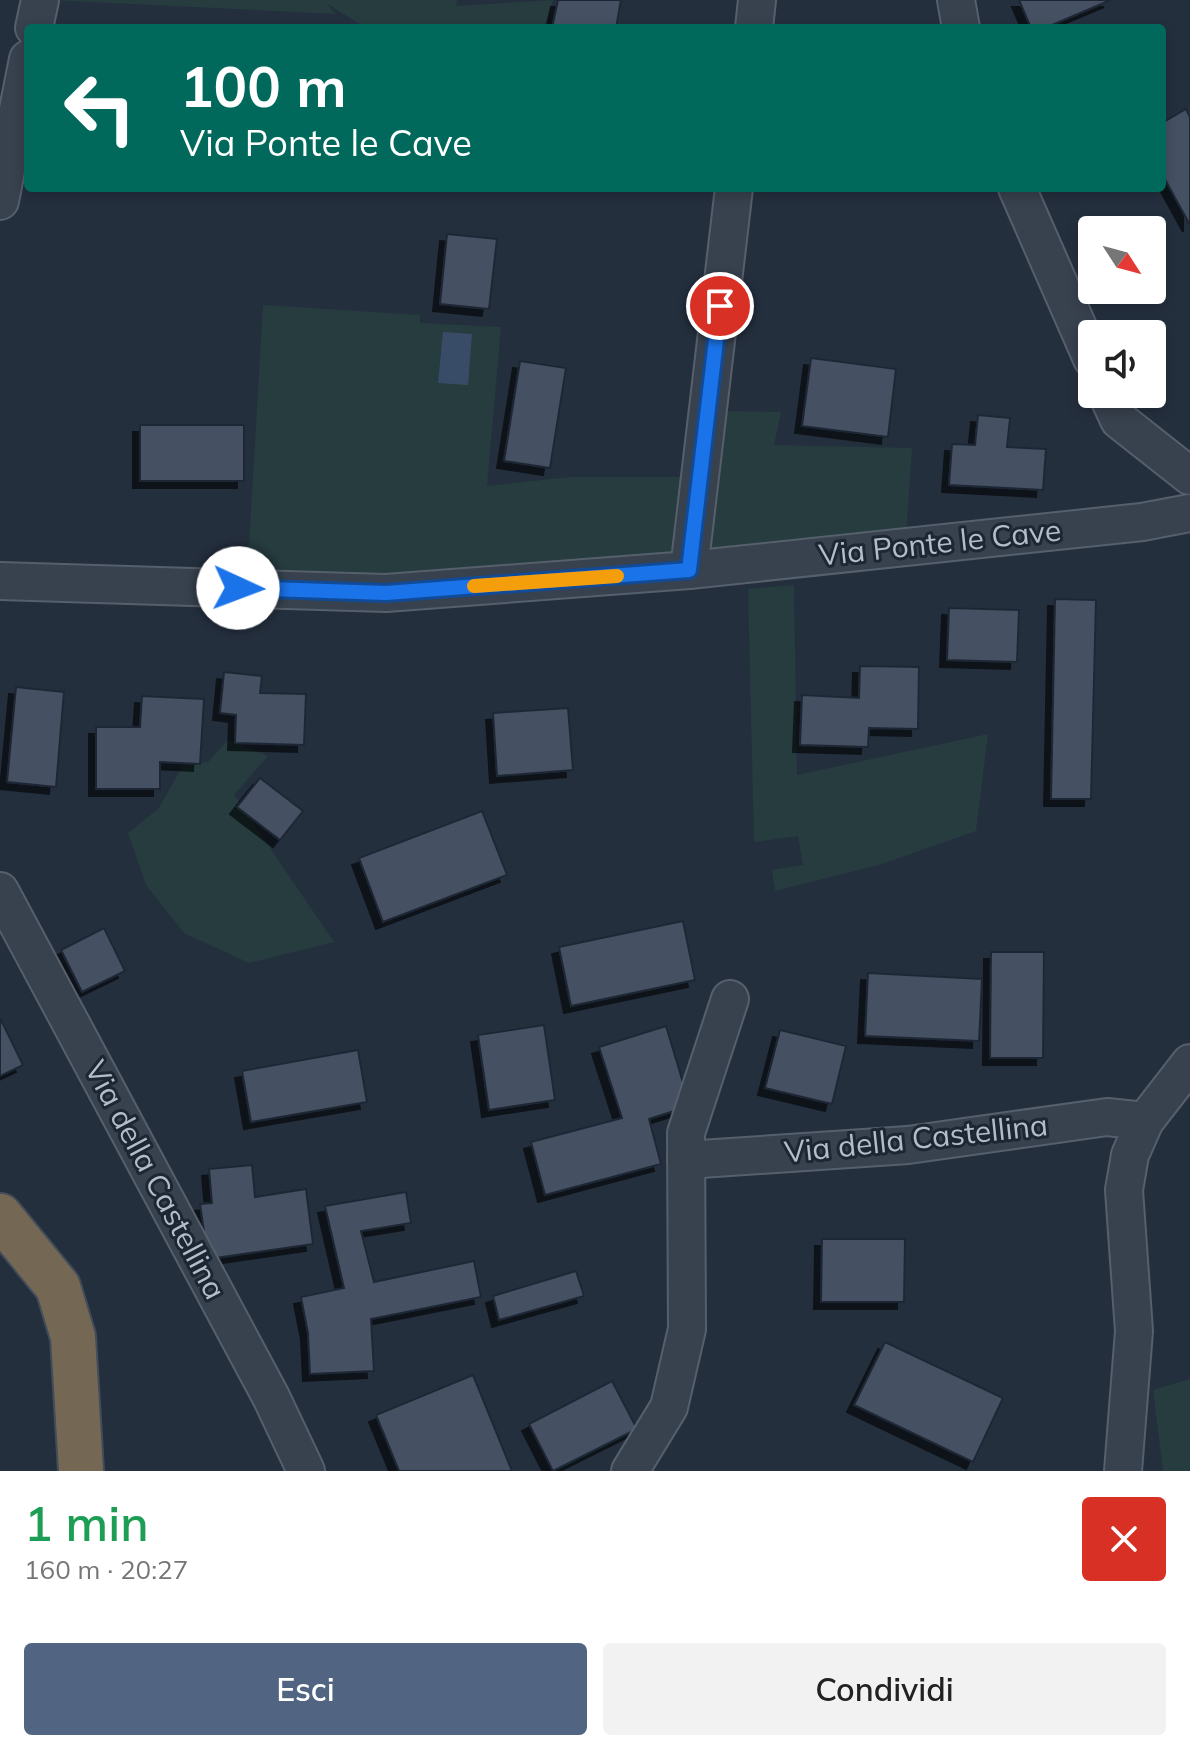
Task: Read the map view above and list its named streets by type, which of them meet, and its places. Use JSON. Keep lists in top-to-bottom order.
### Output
{
  "streets": {
    "street": ["Via Ponte le Cave", "Via della Castellina"]
  },
  "north": "bottom right",
  "page": {
    "turn": ["100 m", "Via Ponte le Cave"],
    "heading": ["1 min", "160 m · 20:27"],
    "buttons": ["Esci", "Condividi"]
  }
}
